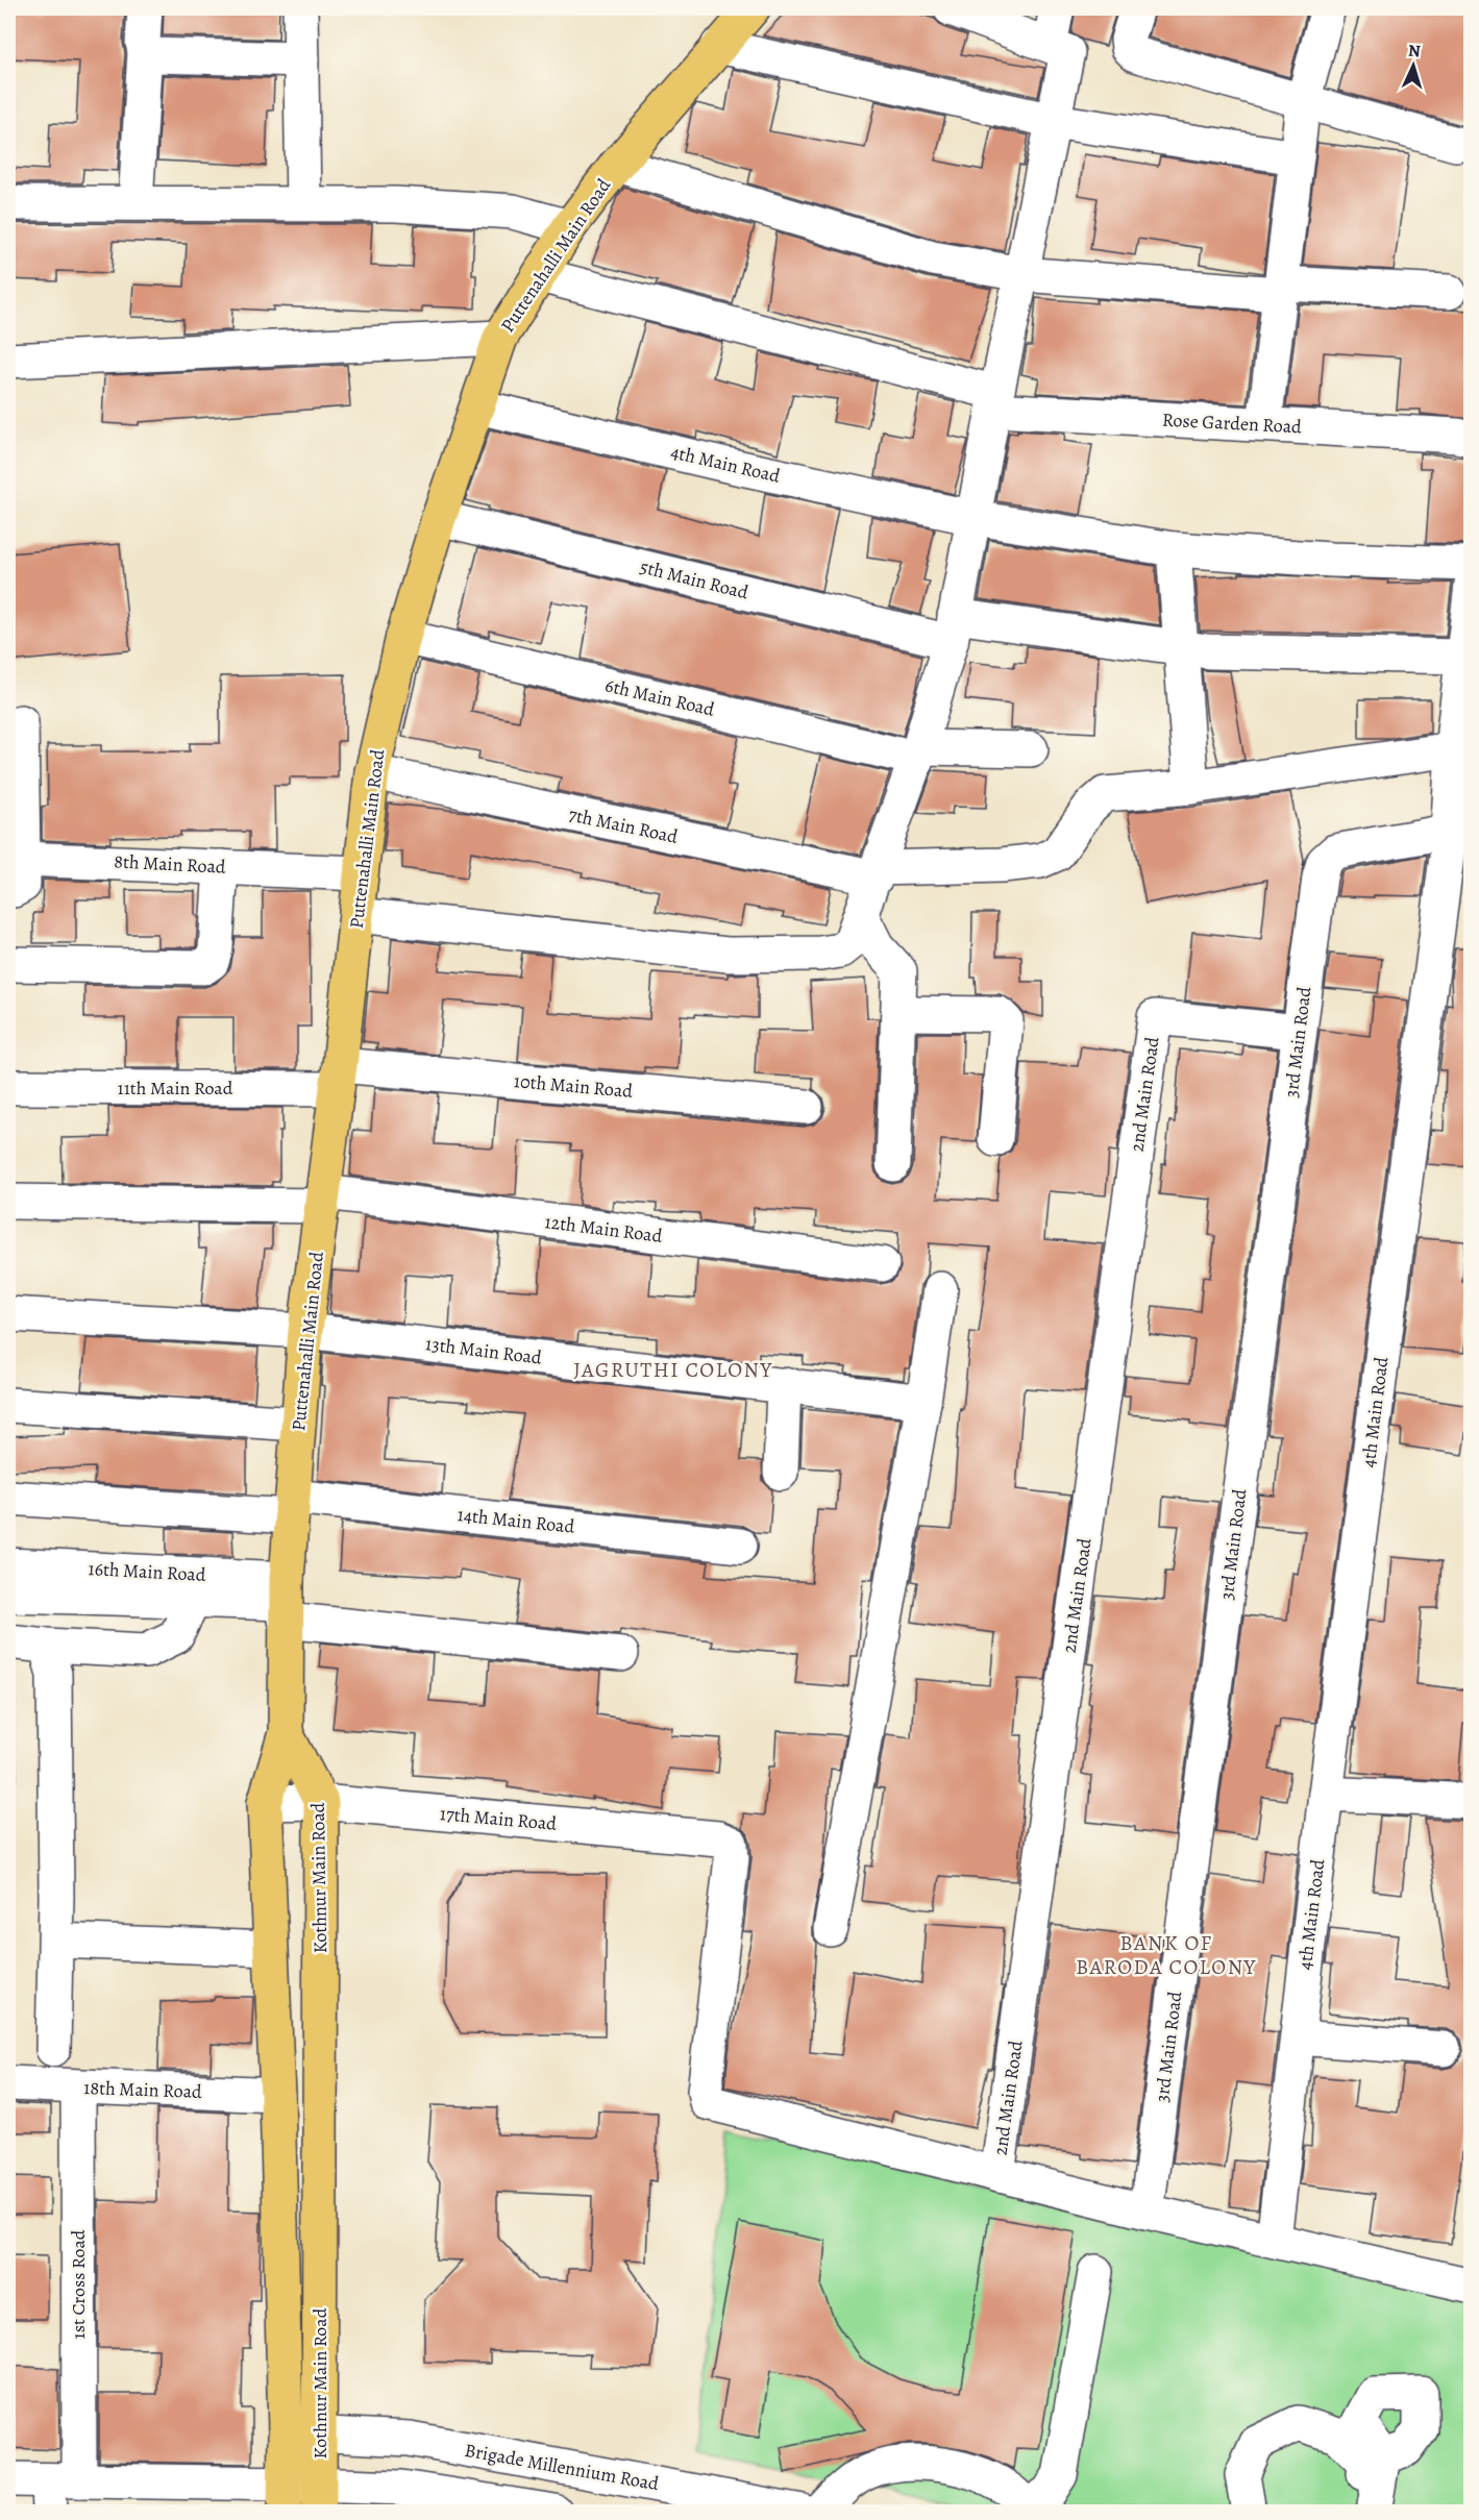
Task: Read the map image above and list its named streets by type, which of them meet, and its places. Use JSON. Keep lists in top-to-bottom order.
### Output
{
  "streets": {
    "main road": ["Puttenahalli Main Road", "Kothnur Main Road"],
    "street": [
      "Rose Garden Road",
      "4th Main Road",
      "5th Main Road",
      "6th Main Road",
      "7th Main Road",
      "8th Main Road",
      "3rd Main Road",
      "10th Main Road",
      "11th Main Road",
      "2nd Main Road",
      "12th Main Road",
      "13th Main Road",
      "14th Main Road",
      "16th Main Road",
      "17th Main Road",
      "18th Main Road",
      "1st Cross Road",
      "Brigade Millennium Road"
    ]
  },
  "crossings": [
    ["Puttenahalli Main Road", "Rose Garden Road"],
    ["Puttenahalli Main Road", "4th Main Road"],
    ["Puttenahalli Main Road", "5th Main Road"],
    ["Puttenahalli Main Road", "6th Main Road"],
    ["Puttenahalli Main Road", "7th Main Road"],
    ["Puttenahalli Main Road", "8th Main Road"],
    ["Puttenahalli Main Road", "10th Main Road"],
    ["Puttenahalli Main Road", "11th Main Road"],
    ["Puttenahalli Main Road", "12th Main Road"],
    ["Puttenahalli Main Road", "13th Main Road"],
    ["Puttenahalli Main Road", "14th Main Road"],
    ["Puttenahalli Main Road", "16th Main Road"],
    ["Puttenahalli Main Road", "Kothnur Main Road"],
    ["4th Main Road", "5th Main Road"],
    ["4th Main Road", "7th Main Road"],
    ["4th Main Road", "3rd Main Road"],
    ["3rd Main Road", "2nd Main Road"],
    ["10th Main Road", "11th Main Road"],
    ["2nd Main Road", "17th Main Road"],
    ["17th Main Road", "Kothnur Main Road"],
    ["Kothnur Main Road", "18th Main Road"],
    ["Kothnur Main Road", "Brigade Millennium Road"],
    ["18th Main Road", "1st Cross Road"]
  ],
  "districts": ["JAGRUTHI COLONY", "BANK OF BARODA COLONY"],
  "north": "top"
}
